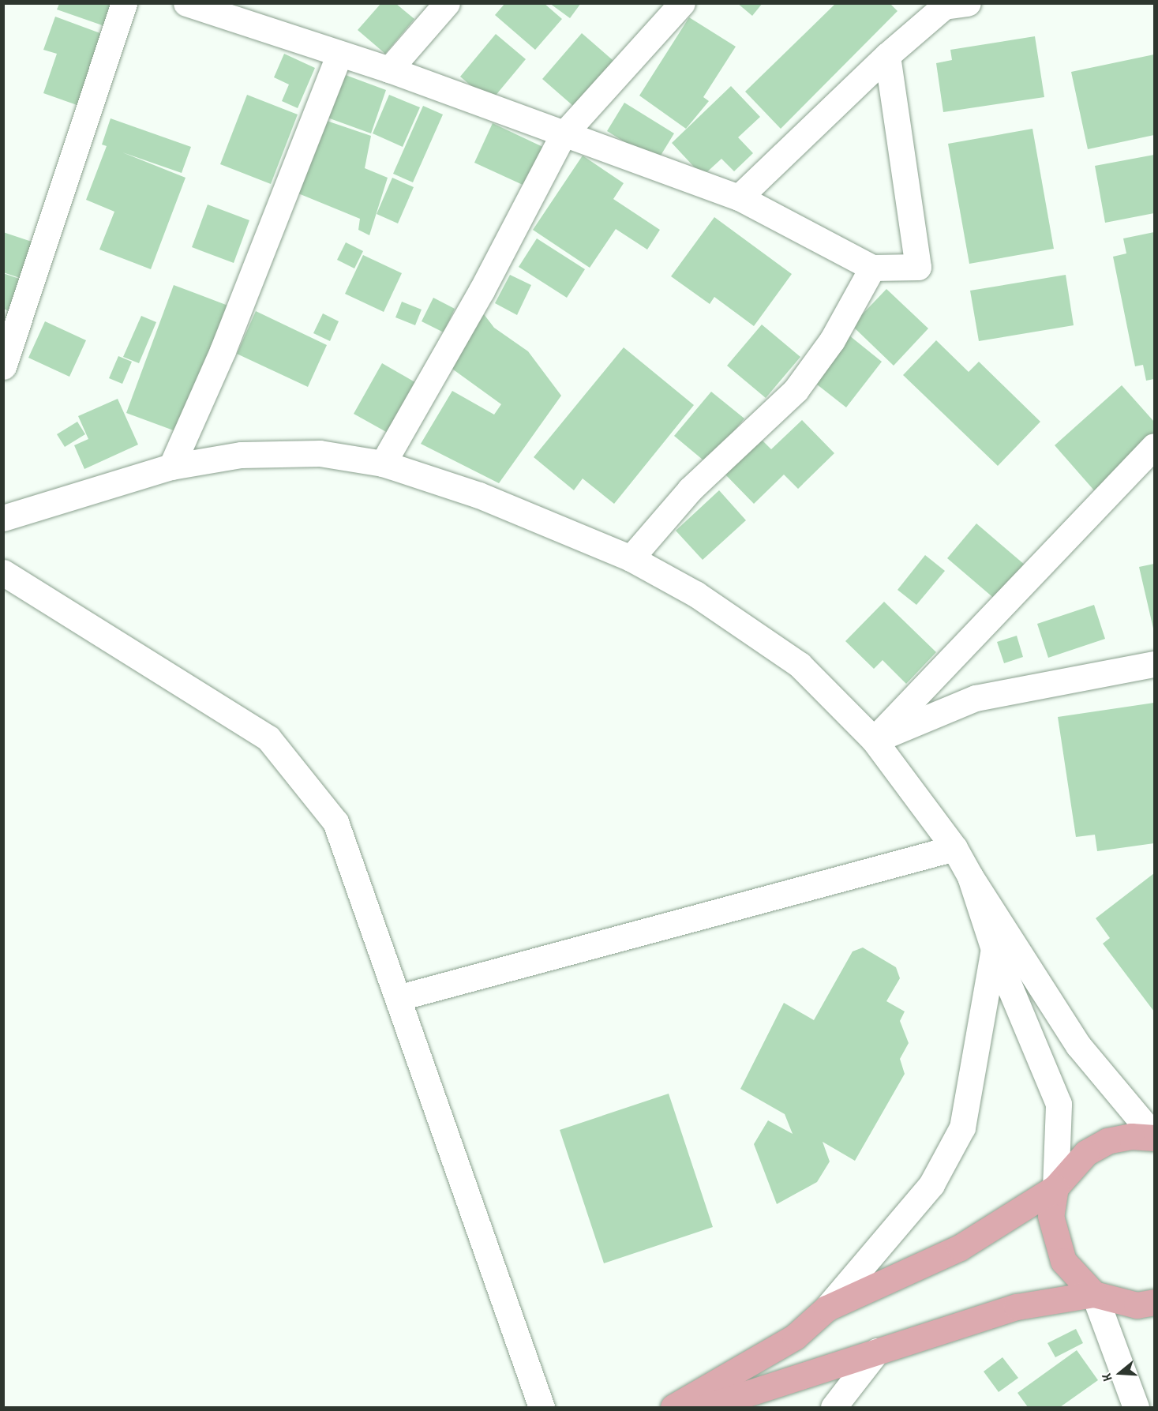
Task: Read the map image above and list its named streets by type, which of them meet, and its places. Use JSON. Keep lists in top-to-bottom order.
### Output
{
  "north": "left"
}
